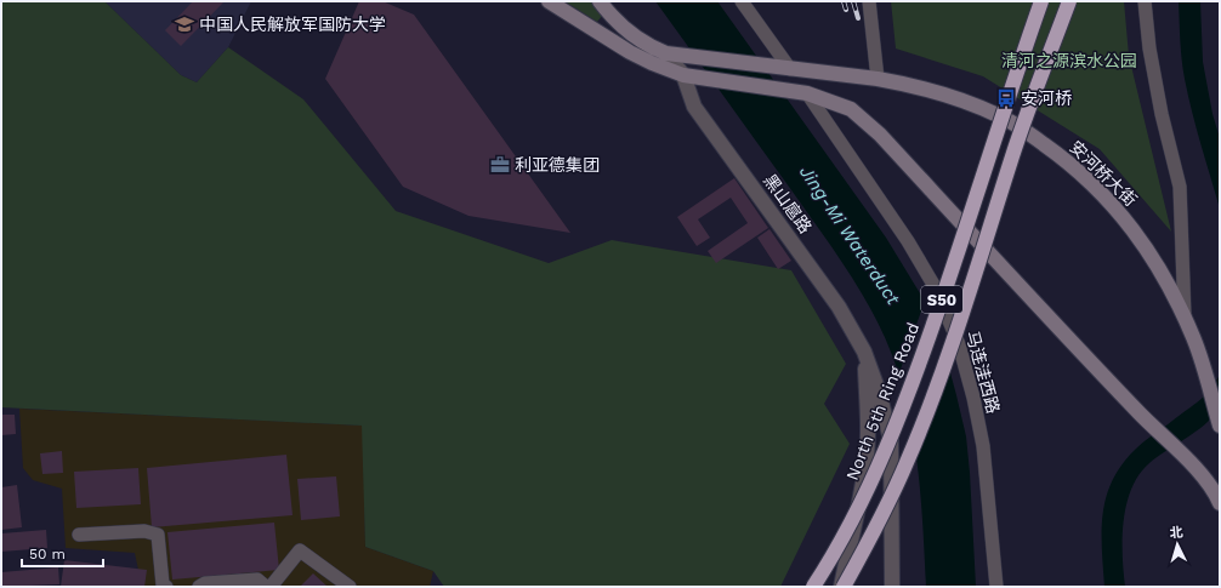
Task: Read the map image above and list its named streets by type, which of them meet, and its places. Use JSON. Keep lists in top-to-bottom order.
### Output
{
  "streets": {
    "highway": ["S50", "North 5th Ring Road"],
    "main road": ["安河桥大街"],
    "street": ["黑山扈路", "马连洼西路"]
  },
  "crossings": [
    ["安河桥大街", "黑山扈路"]
  ],
  "water": ["Jing-Mi Waterduct"],
  "parks": ["清河之源滨水公园"],
  "places": {
    "school or university": ["中国人民解放军国防大学"],
    "bus stop": ["安河桥"],
    "office": ["利亚德集团"]
  },
  "scale_bar": "50 m",
  "north": "top"
}
